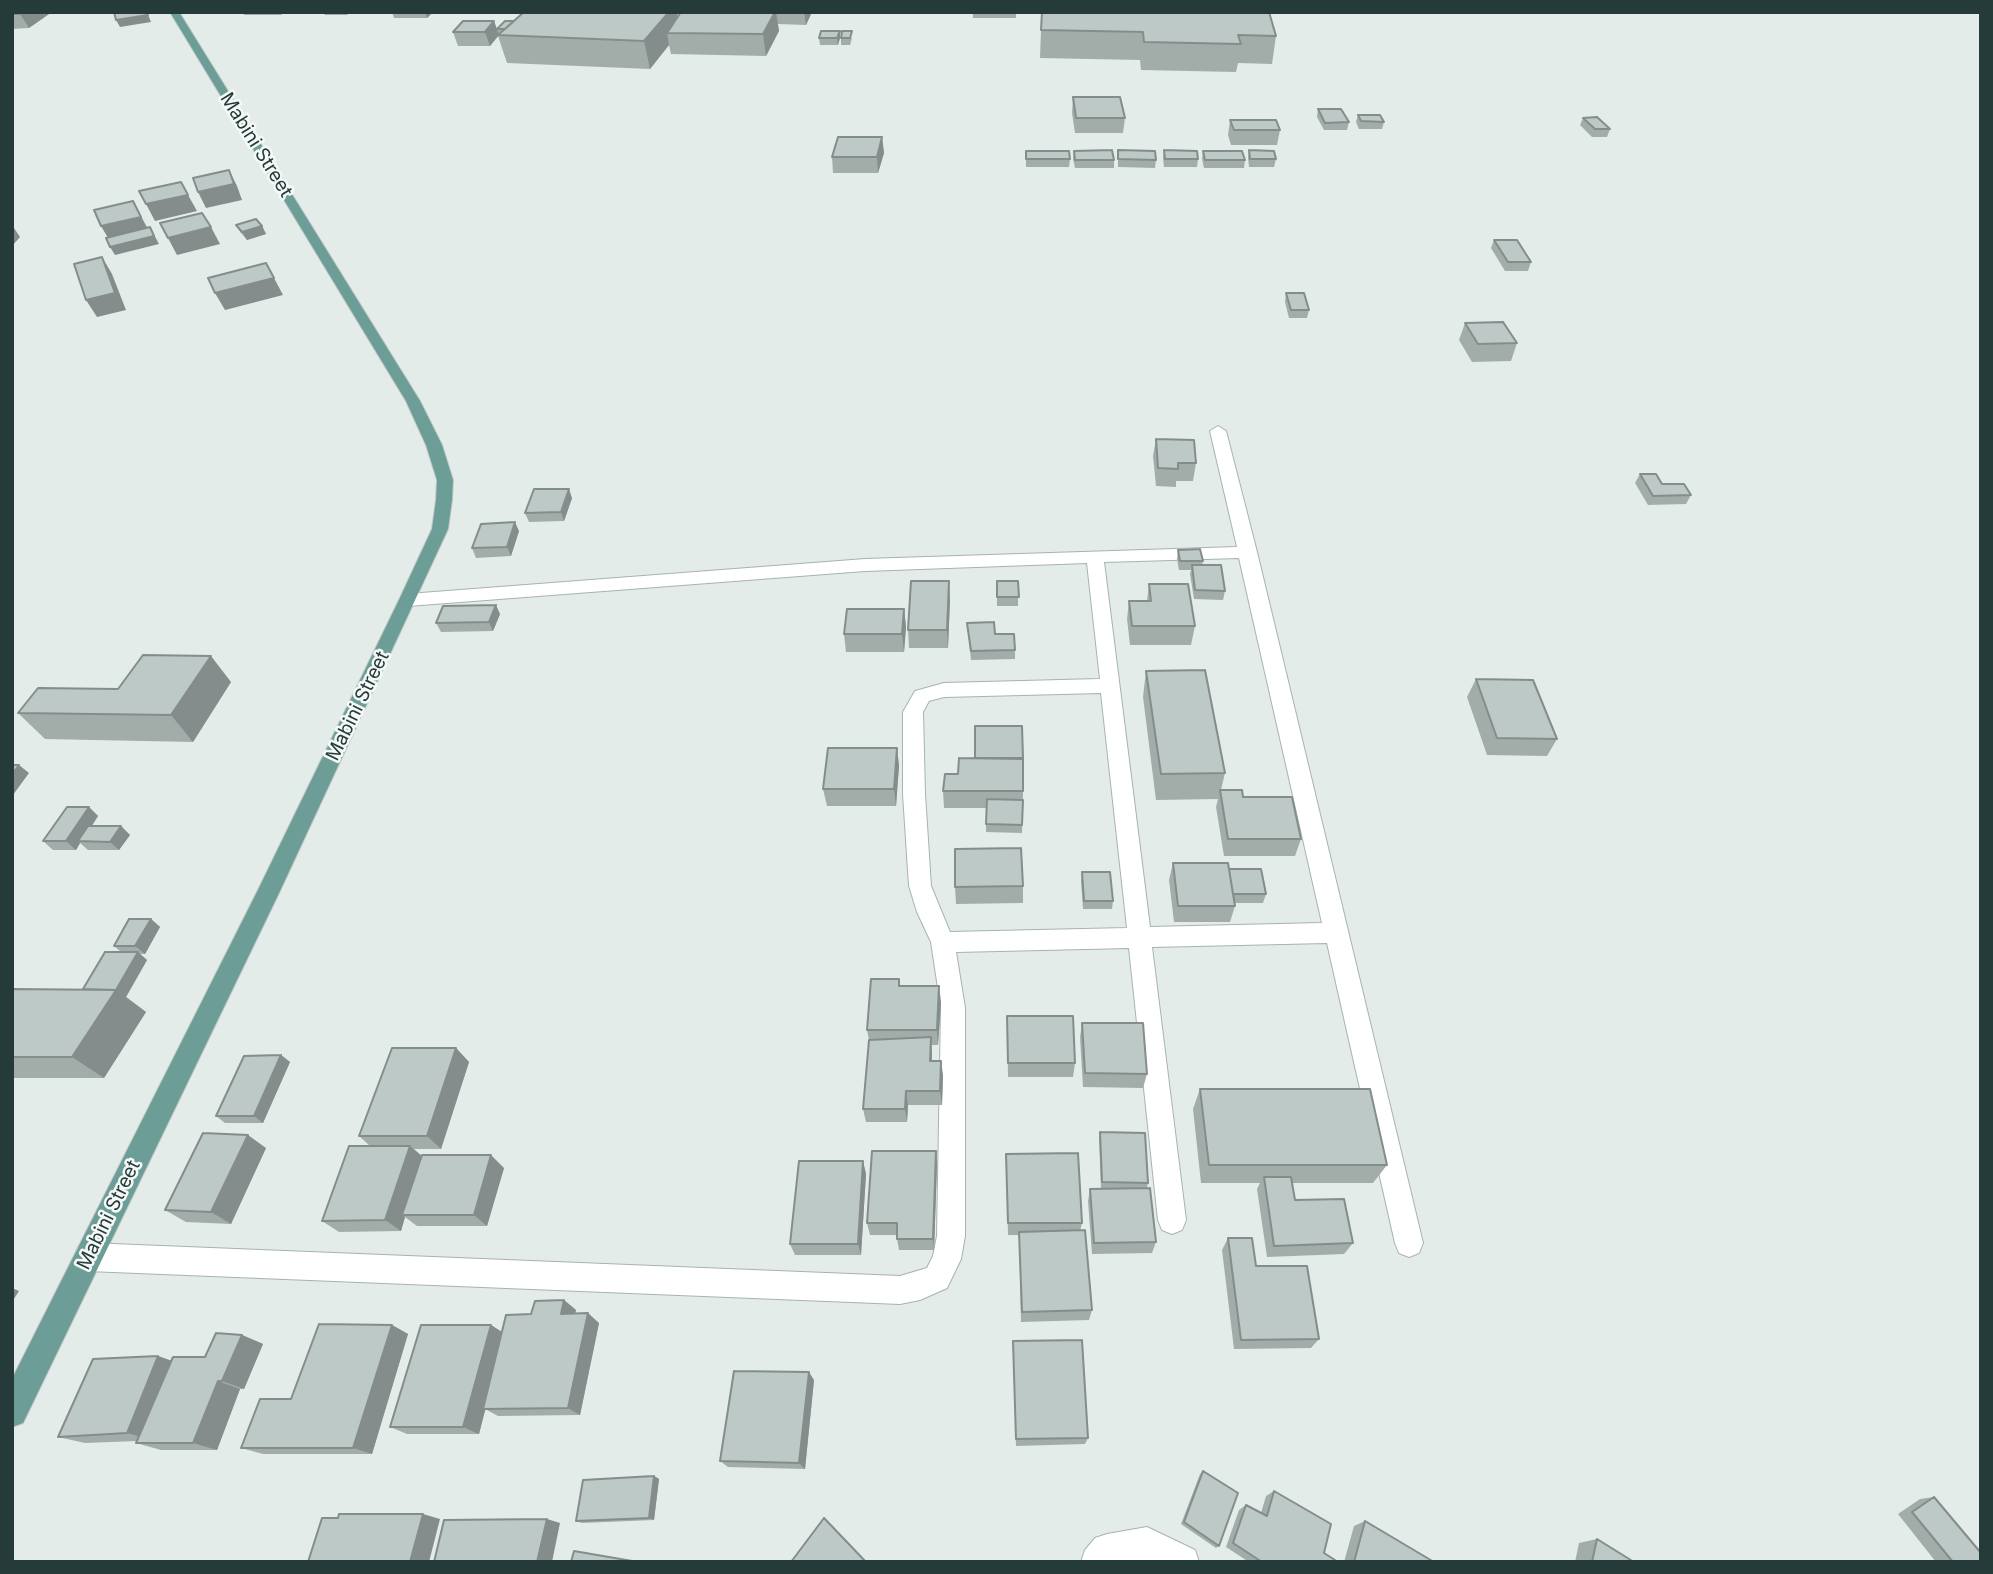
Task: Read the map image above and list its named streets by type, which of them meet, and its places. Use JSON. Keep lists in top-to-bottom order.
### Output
{
  "streets": {
    "main road": ["Mabini Street"]
  }
}
